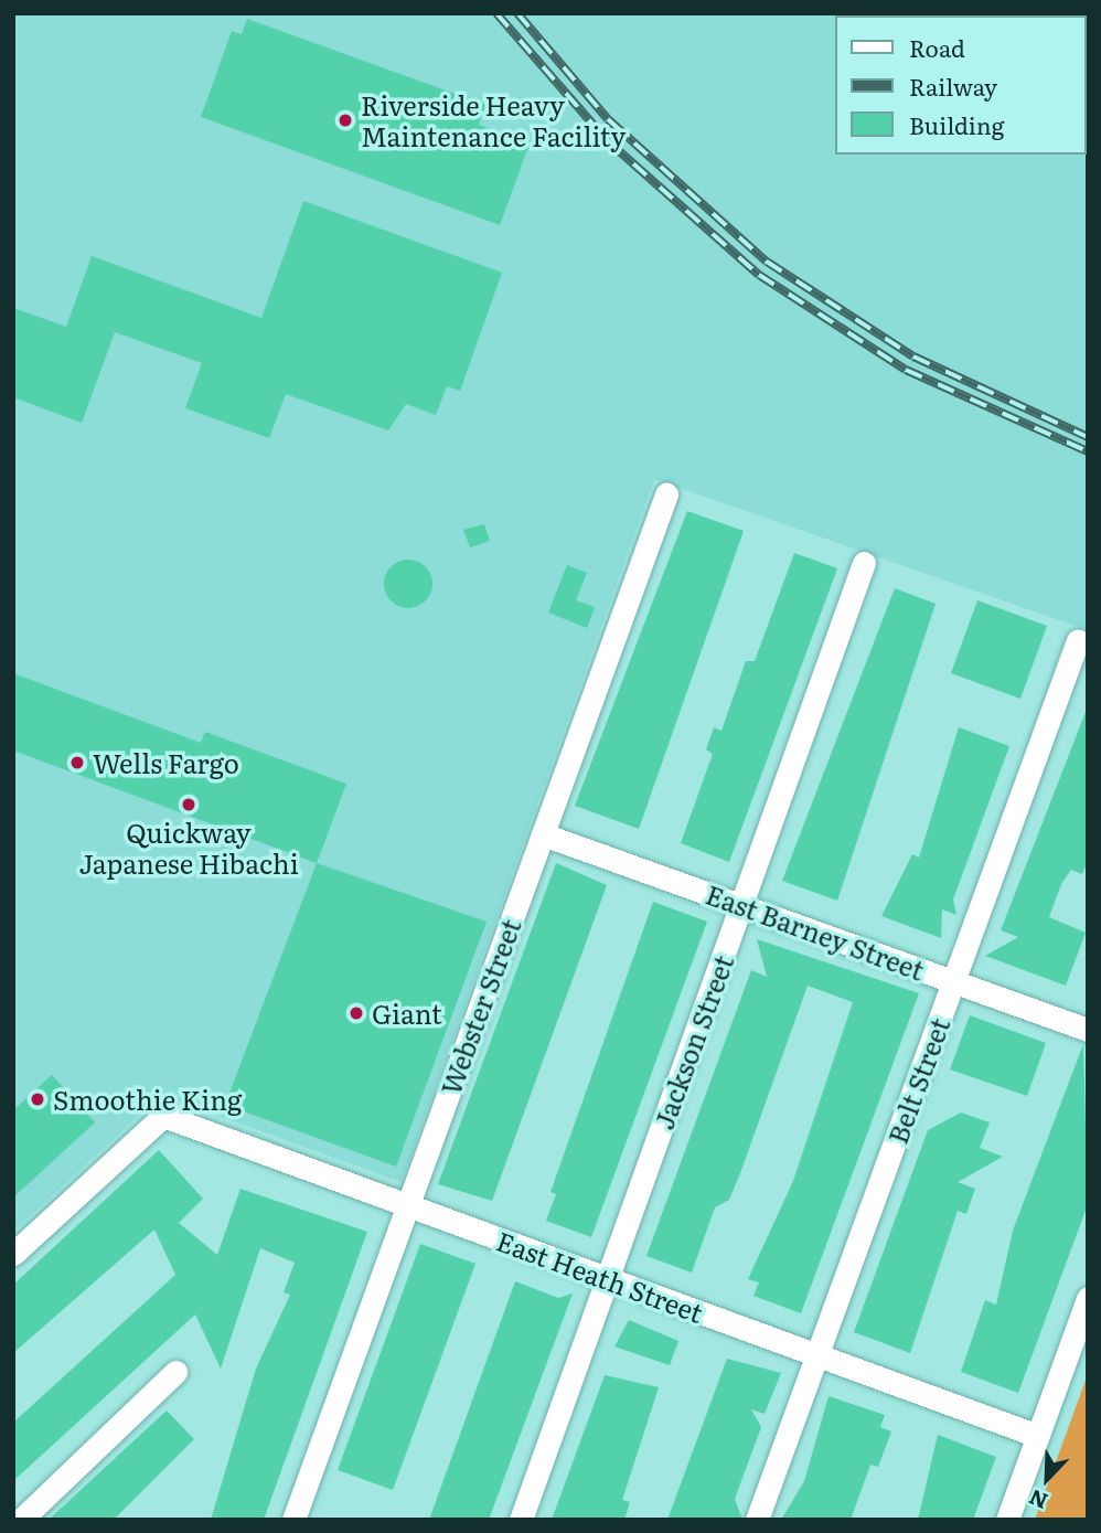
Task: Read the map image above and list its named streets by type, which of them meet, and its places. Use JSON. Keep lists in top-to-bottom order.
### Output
{
  "streets": {
    "street": [
      "East Barney Street",
      "Webster Street",
      "Jackson Street",
      "Belt Street",
      "East Heath Street"
    ]
  },
  "crossings": [
    ["East Barney Street", "Webster Street"],
    ["East Barney Street", "Jackson Street"],
    ["East Barney Street", "Belt Street"],
    ["Webster Street", "East Heath Street"],
    ["Jackson Street", "East Heath Street"],
    ["Belt Street", "East Heath Street"]
  ],
  "places": [
    "Riverside Heavy Maintenance Facility",
    "Wells Fargo",
    "Quickway Japanese Hibachi",
    "Giant",
    "Smoothie King"
  ],
  "legend": ["Road", "Railway", "Building"],
  "north": "bottom left"
}
